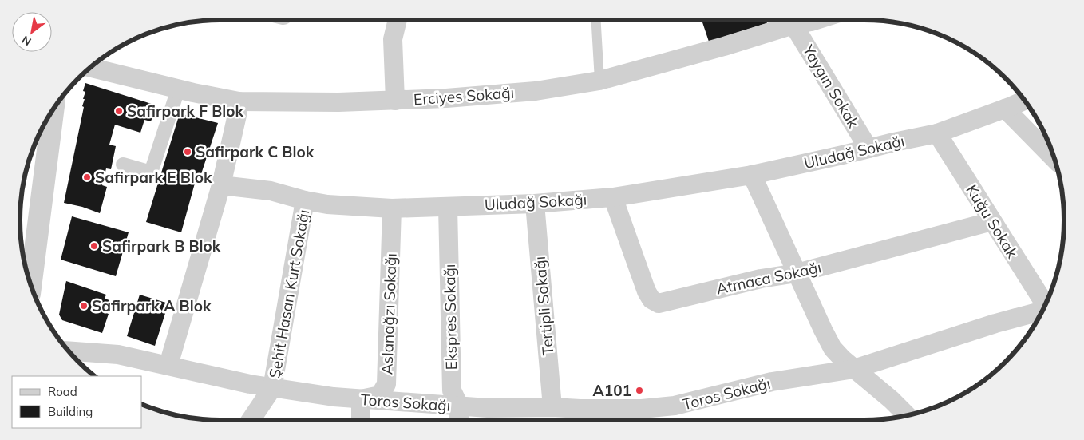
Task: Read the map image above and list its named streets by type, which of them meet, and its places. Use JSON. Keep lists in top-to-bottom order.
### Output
{
  "streets": {
    "street": [
      "Yaygın Sokak",
      "Erciyes Sokağı",
      "Uludağ Sokağı",
      "Kuğu Sokak",
      "Atmaca Sokağı",
      "Şehit Hasan Kurt Sokağı",
      "Tertipli Sokağı",
      "Aslanağzı Sokağı",
      "Ekspres Sokağı",
      "Toros Sokağı"
    ]
  },
  "crossings": [
    ["Yaygın Sokak", "Erciyes Sokağı"],
    ["Yaygın Sokak", "Uludağ Sokağı"],
    ["Uludağ Sokağı", "Kuğu Sokak"],
    ["Uludağ Sokağı", "Atmaca Sokağı"],
    ["Uludağ Sokağı", "Şehit Hasan Kurt Sokağı"],
    ["Uludağ Sokağı", "Tertipli Sokağı"],
    ["Uludağ Sokağı", "Aslanağzı Sokağı"],
    ["Uludağ Sokağı", "Ekspres Sokağı"],
    ["Kuğu Sokak", "Atmaca Sokağı"],
    ["Şehit Hasan Kurt Sokağı", "Toros Sokağı"],
    ["Tertipli Sokağı", "Toros Sokağı"],
    ["Aslanağzı Sokağı", "Toros Sokağı"],
    ["Ekspres Sokağı", "Toros Sokağı"]
  ],
  "places": [
    "Safirpark F Blok",
    "Safirpark C Blok",
    "Safirpark E Blok",
    "Safirpark B Blok",
    "Safirpark A Blok",
    "A101"
  ],
  "legend": ["Road", "Building"],
  "north": "bottom left"
}
